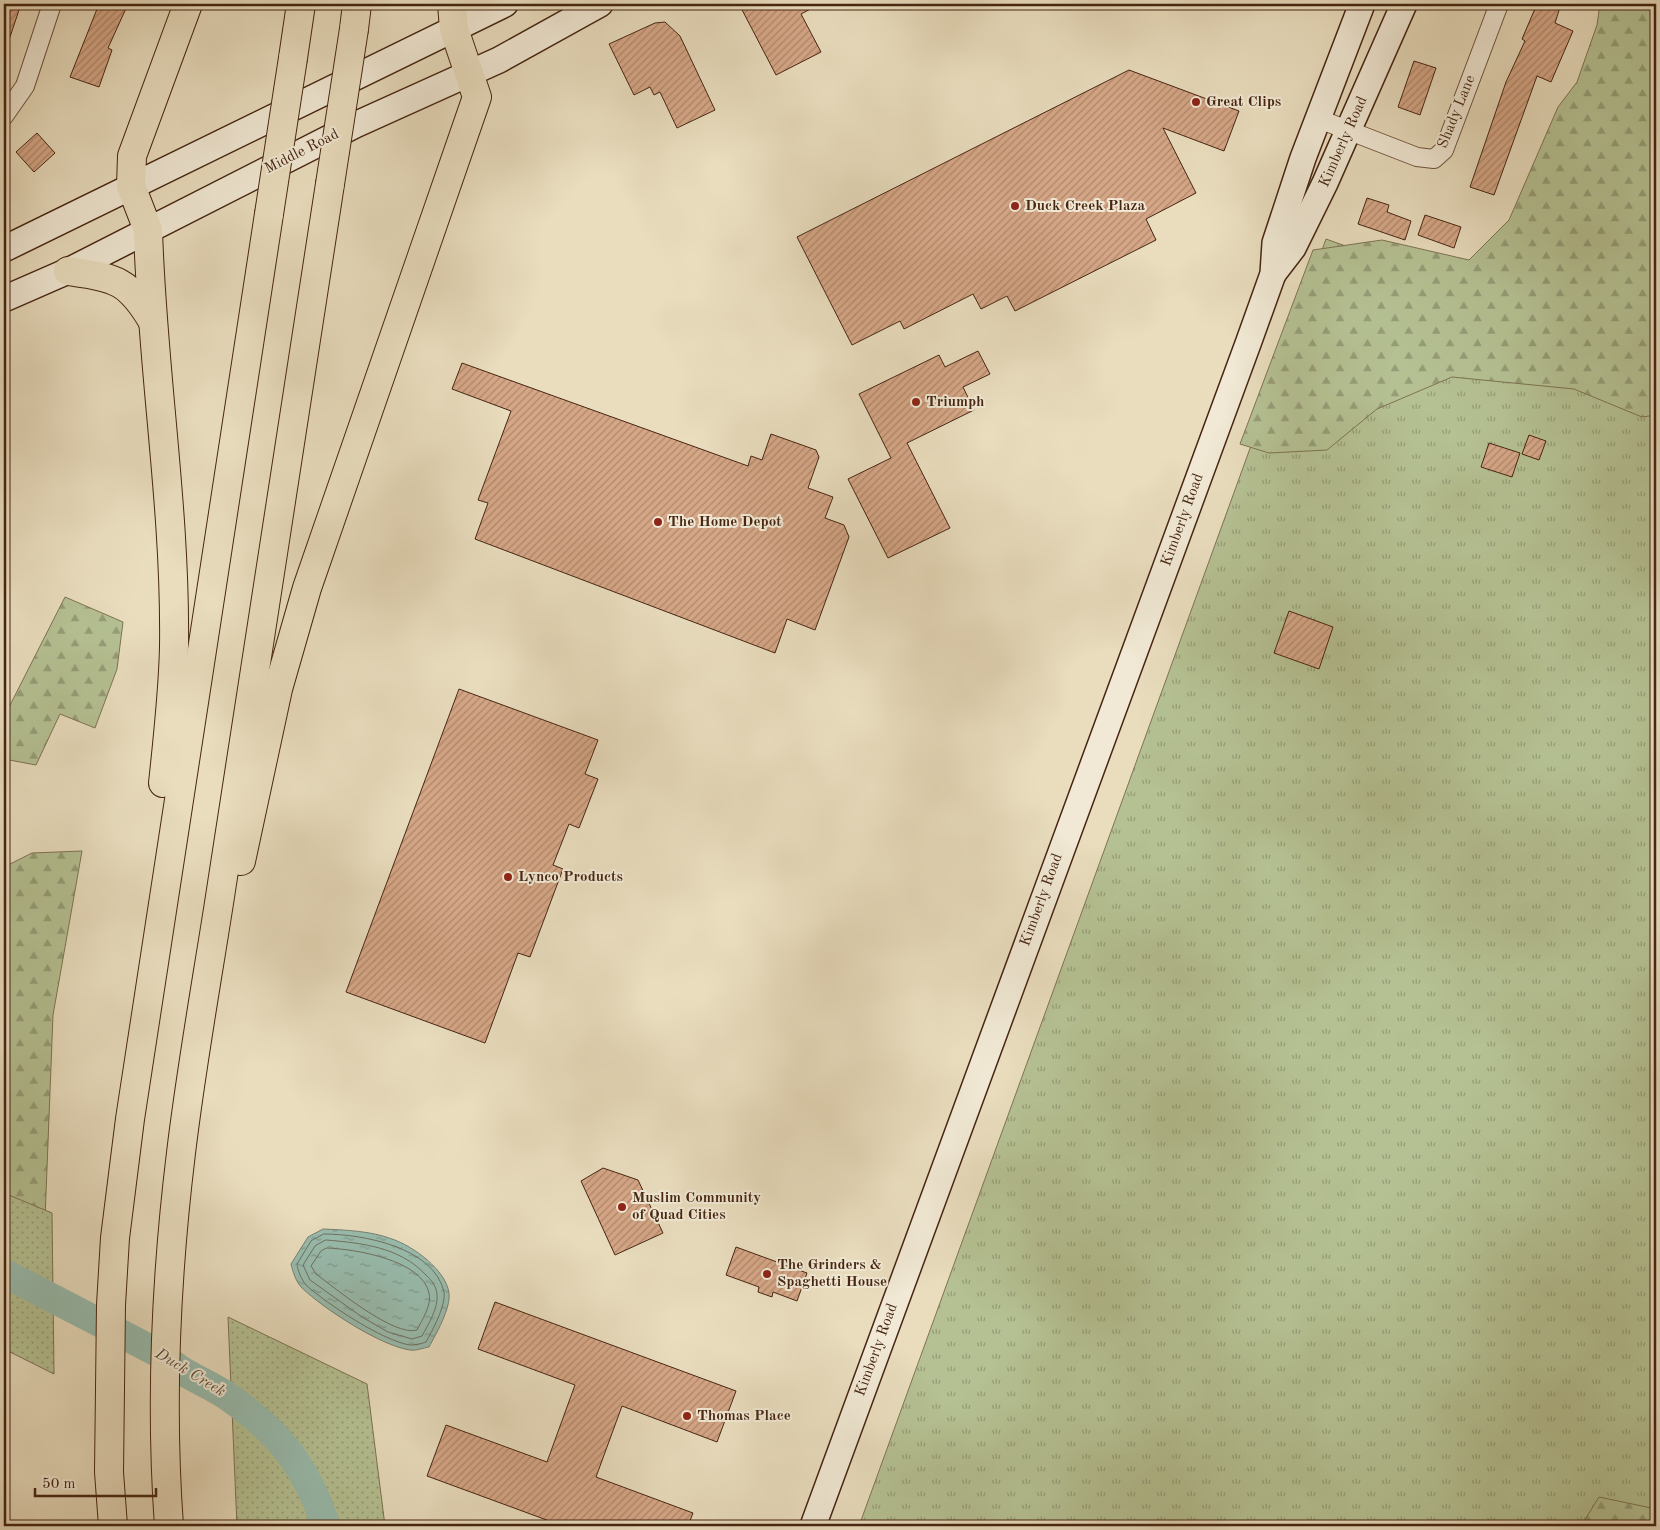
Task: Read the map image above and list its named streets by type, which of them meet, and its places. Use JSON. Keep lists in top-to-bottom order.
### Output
{
  "streets": {
    "main road": ["Kimberly Road", "Middle Road"],
    "street": ["Shady Lane"]
  },
  "crossings": [
    ["Shady Lane", "Kimberly Road"]
  ],
  "water": ["Duck Creek"],
  "places": [
    "Great Clips",
    "Duck Creek Plaza",
    "Triumph",
    "The Home Depot",
    "Lynco Products",
    "Muslim Community of Quad Cities",
    "The Grinders & Spaghetti House",
    "Thomas Place"
  ],
  "scale_bar": "50 m"
}
